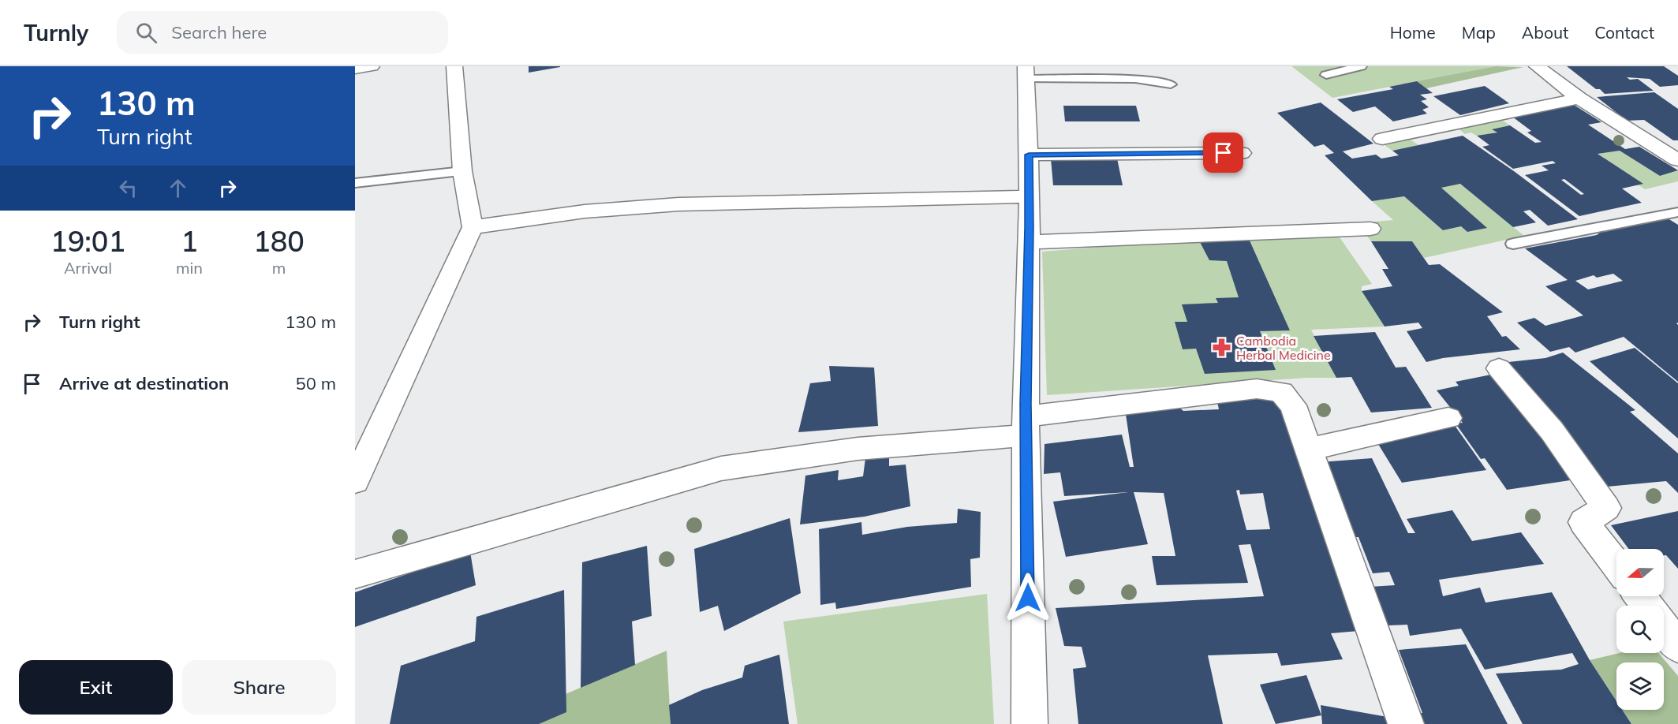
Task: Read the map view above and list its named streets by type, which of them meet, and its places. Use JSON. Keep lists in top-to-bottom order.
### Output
{
  "places": {
    "pharmacy": ["Cambodia Herbal Medicine"]
  },
  "north": "left",
  "page": {
    "header": "Turnly",
    "search": "Search here",
    "nav": [
      "Home",
      "Map",
      "About",
      "Contact"
    ],
    "turn": ["130 m", "Turn right"],
    "eta": [
      "19:01",
      "Arrival",
      "1",
      "min",
      "180",
      "m"
    ],
    "list": [
      {
        "name": "Turn right",
        "value": "130 m"
      },
      {
        "name": "Arrive at destination",
        "value": "50 m"
      }
    ],
    "buttons": ["Exit", "Share"]
  }
}
